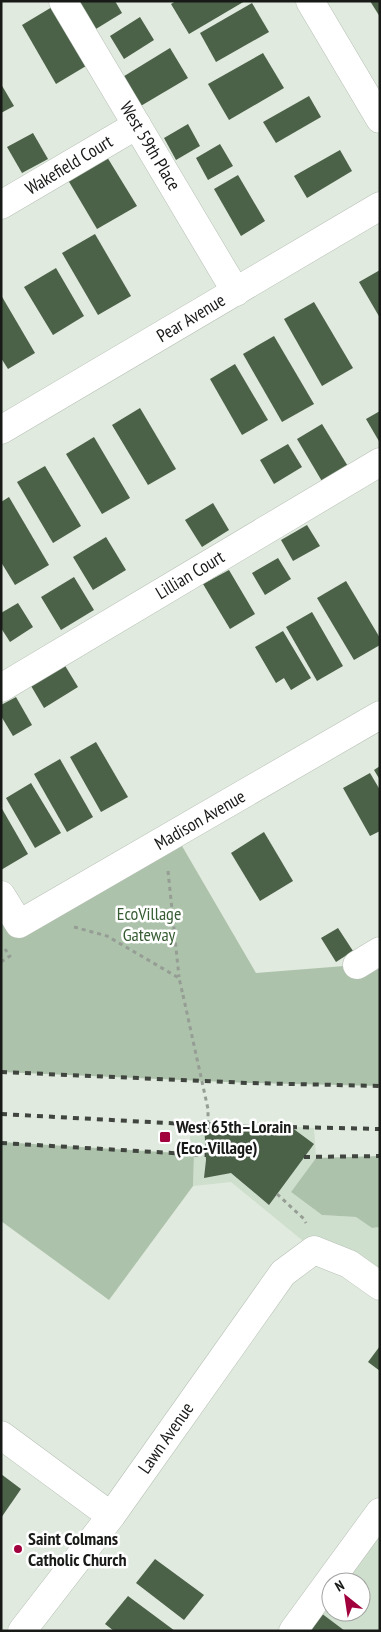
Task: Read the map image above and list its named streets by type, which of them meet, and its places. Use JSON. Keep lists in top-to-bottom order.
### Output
{
  "streets": {
    "street": [
      "West 59th Place",
      "Wakefield Court",
      "Pear Avenue",
      "Lillian Court",
      "Madison Avenue",
      "Lawn Avenue"
    ]
  },
  "crossings": [
    ["West 59th Place", "Wakefield Court"],
    ["West 59th Place", "Pear Avenue"]
  ],
  "parks": ["EcoVillage Gateway"],
  "places": {
    "transit": ["West 65th–Lorain (Eco-Village)"],
    "other": ["Saint Colmans Catholic Church"]
  },
  "north": "top left"
}
